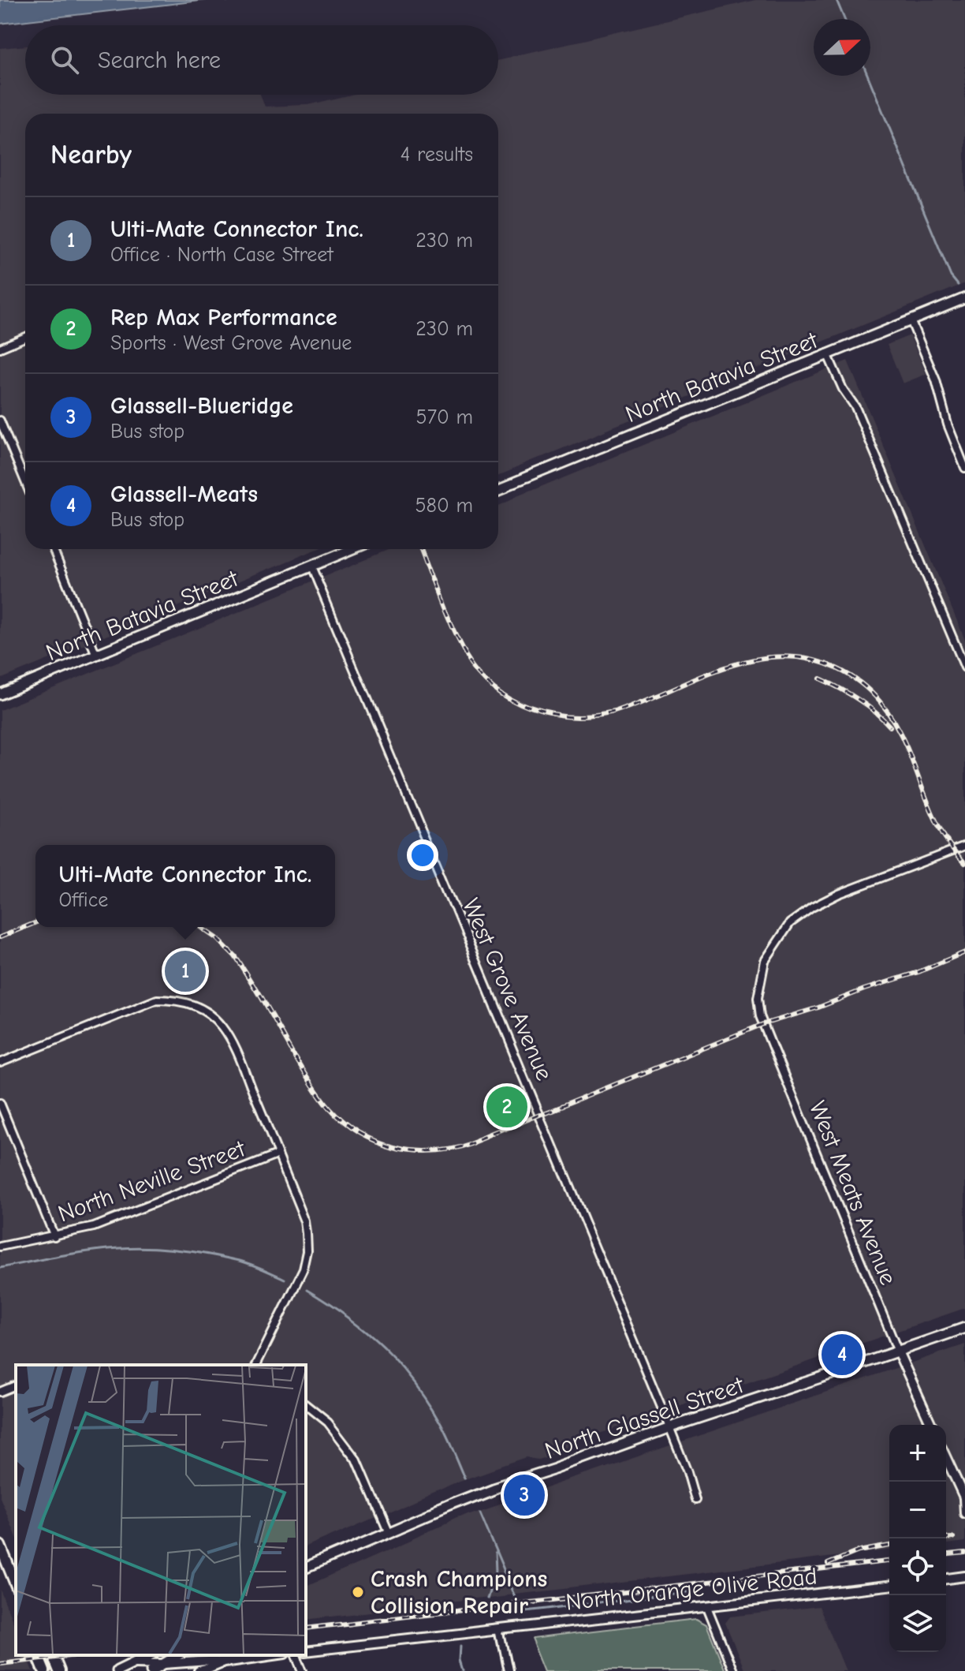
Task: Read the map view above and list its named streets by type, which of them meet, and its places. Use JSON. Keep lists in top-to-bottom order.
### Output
{
  "streets": {
    "main road": ["North Batavia Street", "North Glassell Street"],
    "street": [
      "West Grove Avenue",
      "North Neville Street",
      "West Meats Avenue",
      "North Orange Olive Road"
    ]
  },
  "crossings": [
    ["North Batavia Street", "West Grove Avenue"],
    ["West Grove Avenue", "North Glassell Street"],
    ["West Meats Avenue", "North Glassell Street"]
  ],
  "places": ["Crash Champions Collision Repair"],
  "north": "right",
  "page": {
    "search": "Search here",
    "heading": ["Nearby", "4 results"],
    "list": [
      {
        "mark": "1",
        "name": "Ulti-Mate Connector Inc.",
        "note": "Office · North Case Street",
        "value": "230 m"
      },
      {
        "mark": "2",
        "name": "Rep Max Performance",
        "note": "Sports · West Grove Avenue",
        "value": "230 m"
      },
      {
        "mark": "3",
        "name": "Glassell-Blueridge",
        "note": "Bus stop",
        "value": "570 m"
      },
      {
        "mark": "4",
        "name": "Glassell-Meats",
        "note": "Bus stop",
        "value": "580 m"
      }
    ],
    "popup": ["Ulti-Mate Connector Inc.", "Office"],
    "pins": [
      "1",
      "2",
      "4",
      "3"
    ],
    "map_buttons": ["+", "−"]
  }
}
